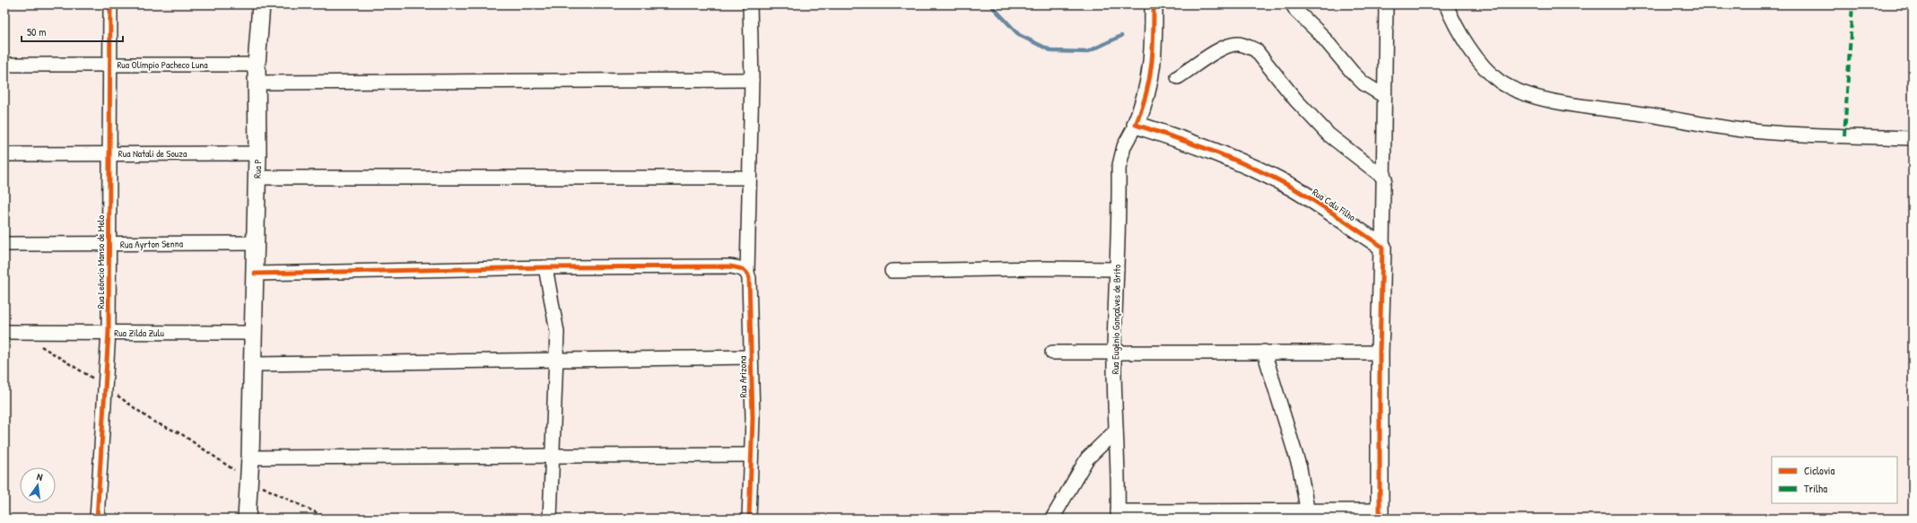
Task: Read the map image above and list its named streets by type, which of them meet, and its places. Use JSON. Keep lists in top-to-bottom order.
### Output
{
  "streets": {
    "street": [
      "Rua Olímpio Pacheco Luna",
      "Rua Natali de Souza",
      "Rua P",
      "Rua Calu Filho",
      "Rua Ayrton Senna",
      "Rua Leôncio Manso de Melo",
      "Rua Eugênio Gonçalves de Brito",
      "Rua Zilda Zulu",
      "Rua Arizona"
    ]
  },
  "crossings": [
    ["Rua Olímpio Pacheco Luna", "Rua P"],
    ["Rua Olímpio Pacheco Luna", "Rua Leôncio Manso de Melo"],
    ["Rua Natali de Souza", "Rua P"],
    ["Rua Natali de Souza", "Rua Leôncio Manso de Melo"],
    ["Rua P", "Rua Ayrton Senna"],
    ["Rua P", "Rua Zilda Zulu"],
    ["Rua Calu Filho", "Rua Eugênio Gonçalves de Brito"],
    ["Rua Ayrton Senna", "Rua Leôncio Manso de Melo"],
    ["Rua Leôncio Manso de Melo", "Rua Zilda Zulu"]
  ],
  "legend": ["Ciclovia", "Trilha"],
  "scale_bar": "50 m",
  "north": "top"
}
